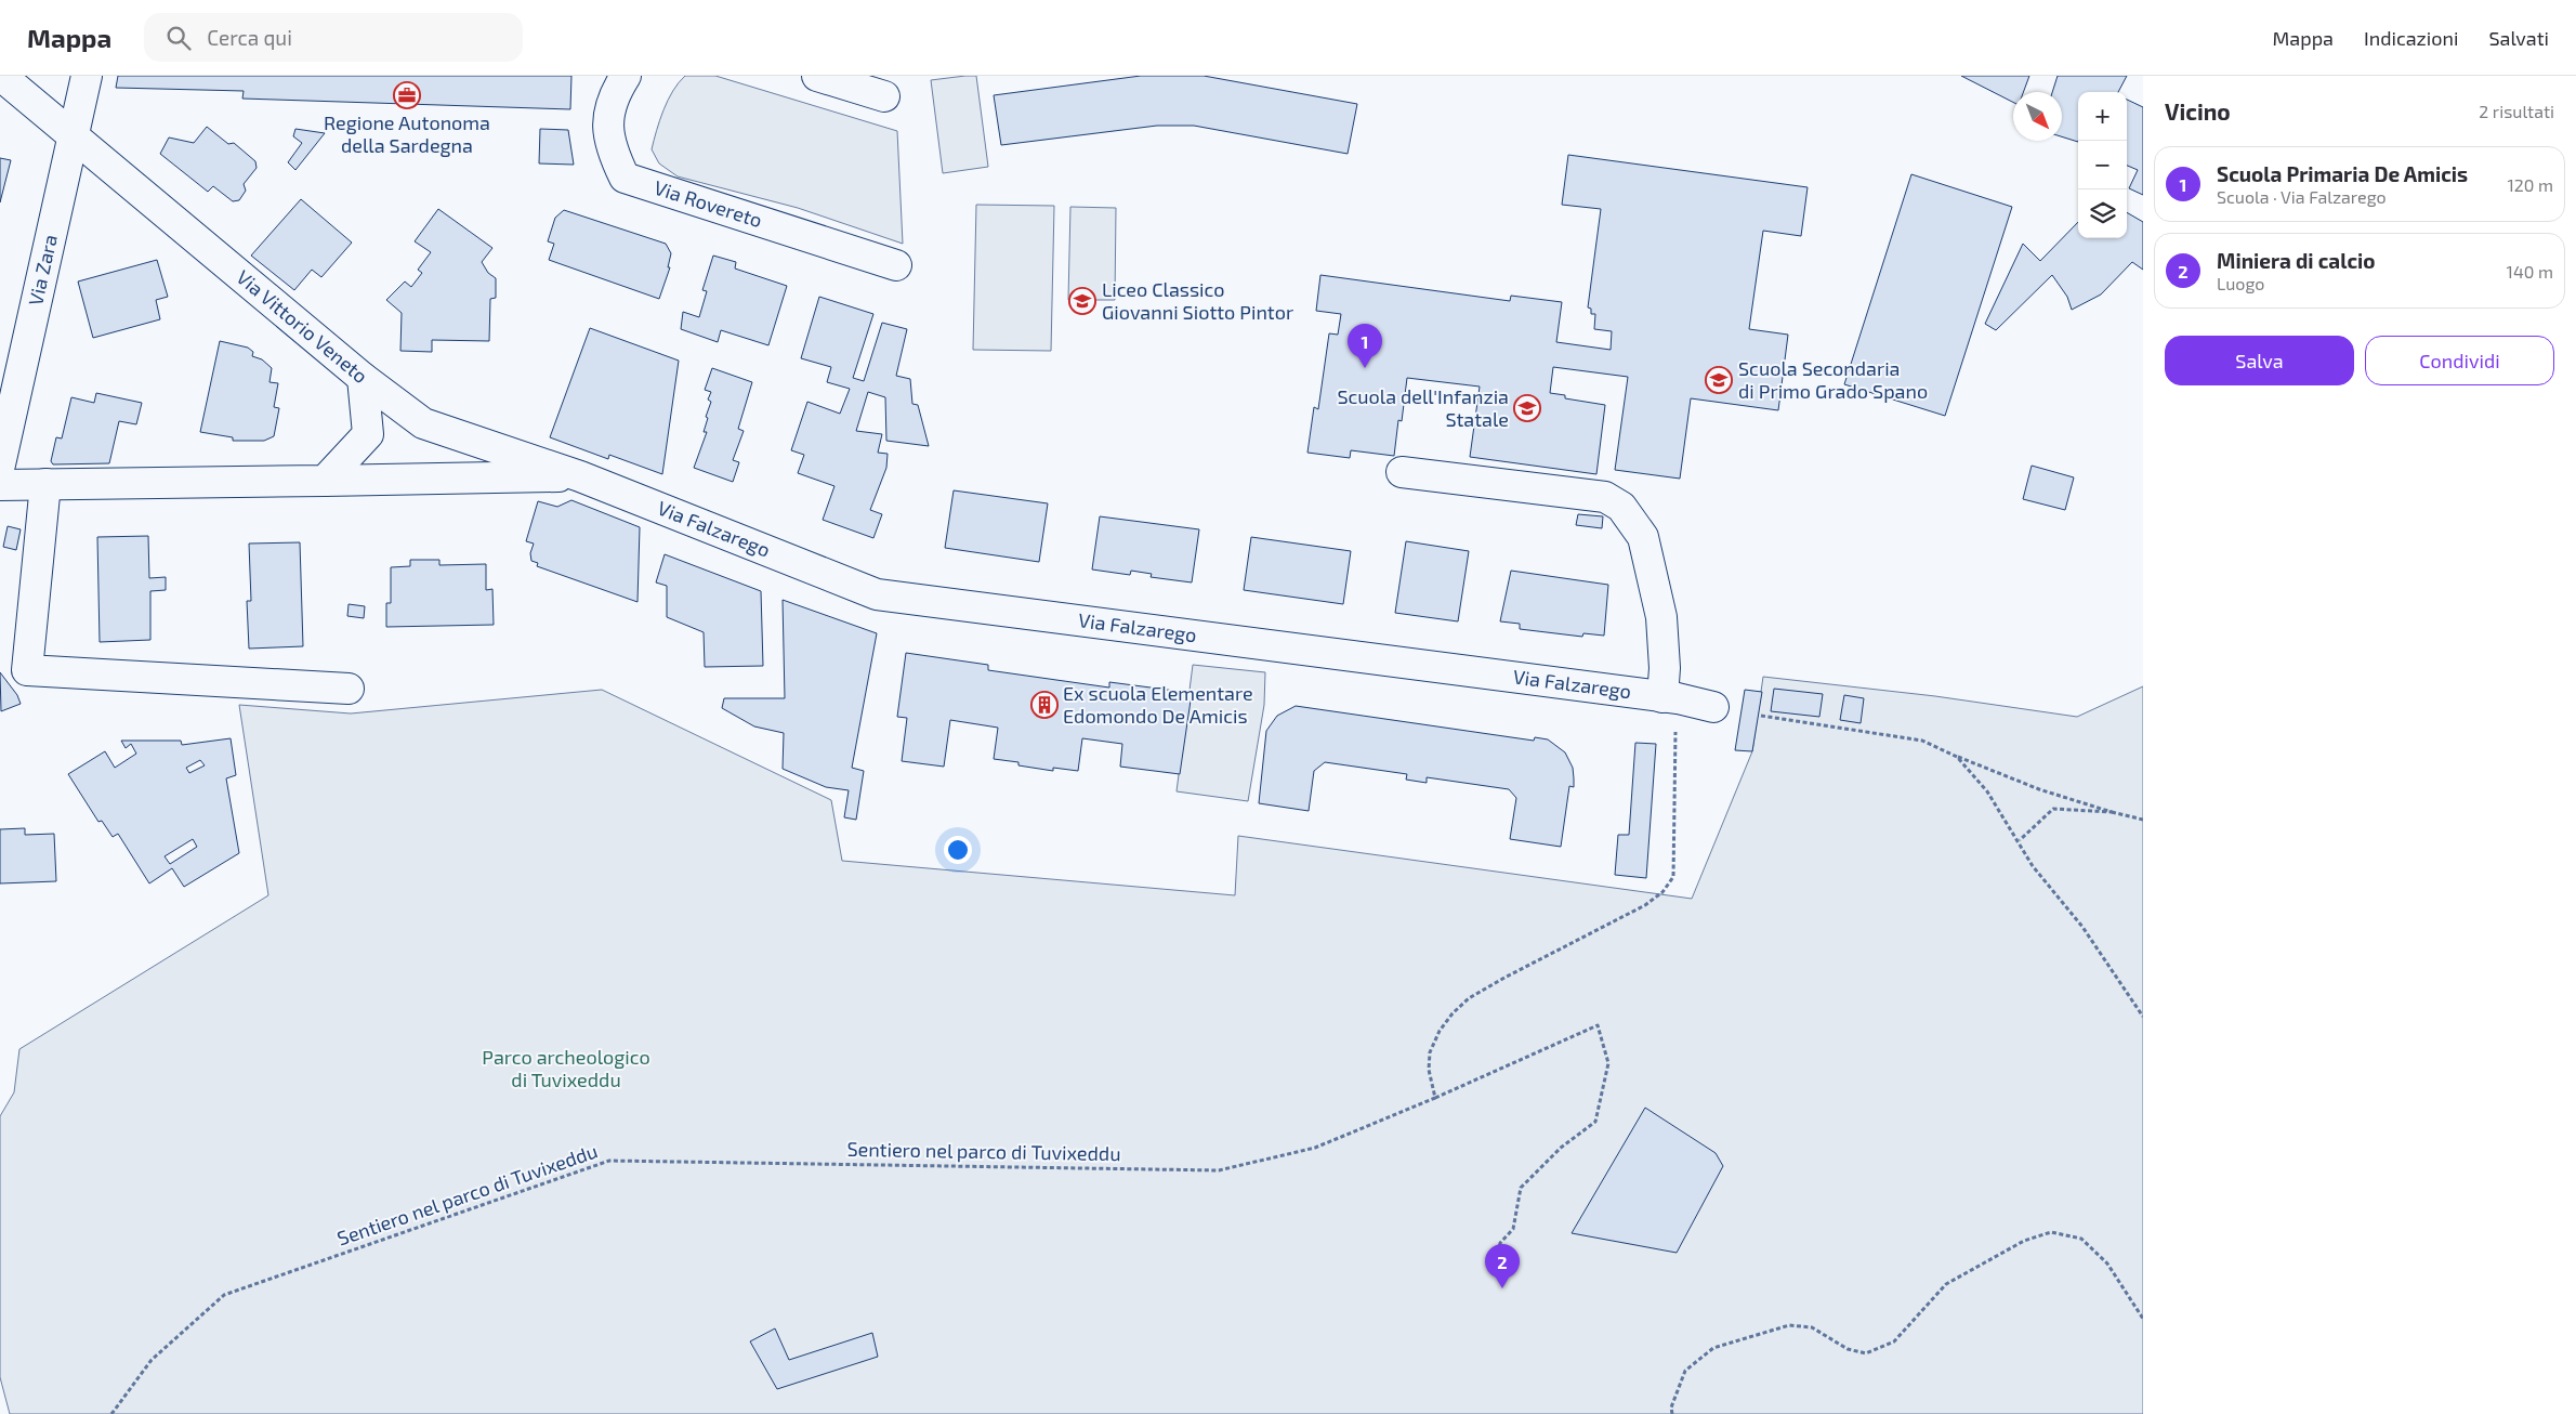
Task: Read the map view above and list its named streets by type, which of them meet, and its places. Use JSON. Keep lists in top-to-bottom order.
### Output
{
  "streets": {
    "street": [
      "Via Rovereto",
      "Via Zara",
      "Via Vittorio Veneto",
      "Via Falzarego"
    ],
    "path": ["Sentiero nel parco di Tuvixeddu"]
  },
  "crossings": [
    ["Via Zara", "Via Vittorio Veneto"],
    ["Via Vittorio Veneto", "Via Falzarego"]
  ],
  "parks": ["Parco archeologico di Tuvixeddu"],
  "places": {
    "office": ["Regione Autonoma della Sardegna"],
    "school or university": ["Liceo Classico Giovanni Siotto Pintor", "Scuola Secondaria di Primo Grado Spano", "Scuola dell'Infanzia Statale"],
    "building": ["Ex scuola Elementare Edomondo De Amicis"]
  },
  "north": "bottom right",
  "page": {
    "header": "Mappa",
    "search": "Cerca qui",
    "nav": ["Mappa", "Indicazioni", "Salvati"],
    "heading": ["Vicino", "2 risultati"],
    "map_buttons": ["+", "−"],
    "list": [
      {
        "mark": "1",
        "name": "Scuola Primaria De Amicis",
        "note": "Scuola · Via Falzarego",
        "value": "120 m"
      },
      {
        "mark": "2",
        "name": "Miniera di calcio",
        "note": "Luogo",
        "value": "140 m"
      }
    ],
    "buttons": ["Salva", "Condividi"],
    "pins": ["1", "2"]
  }
}
